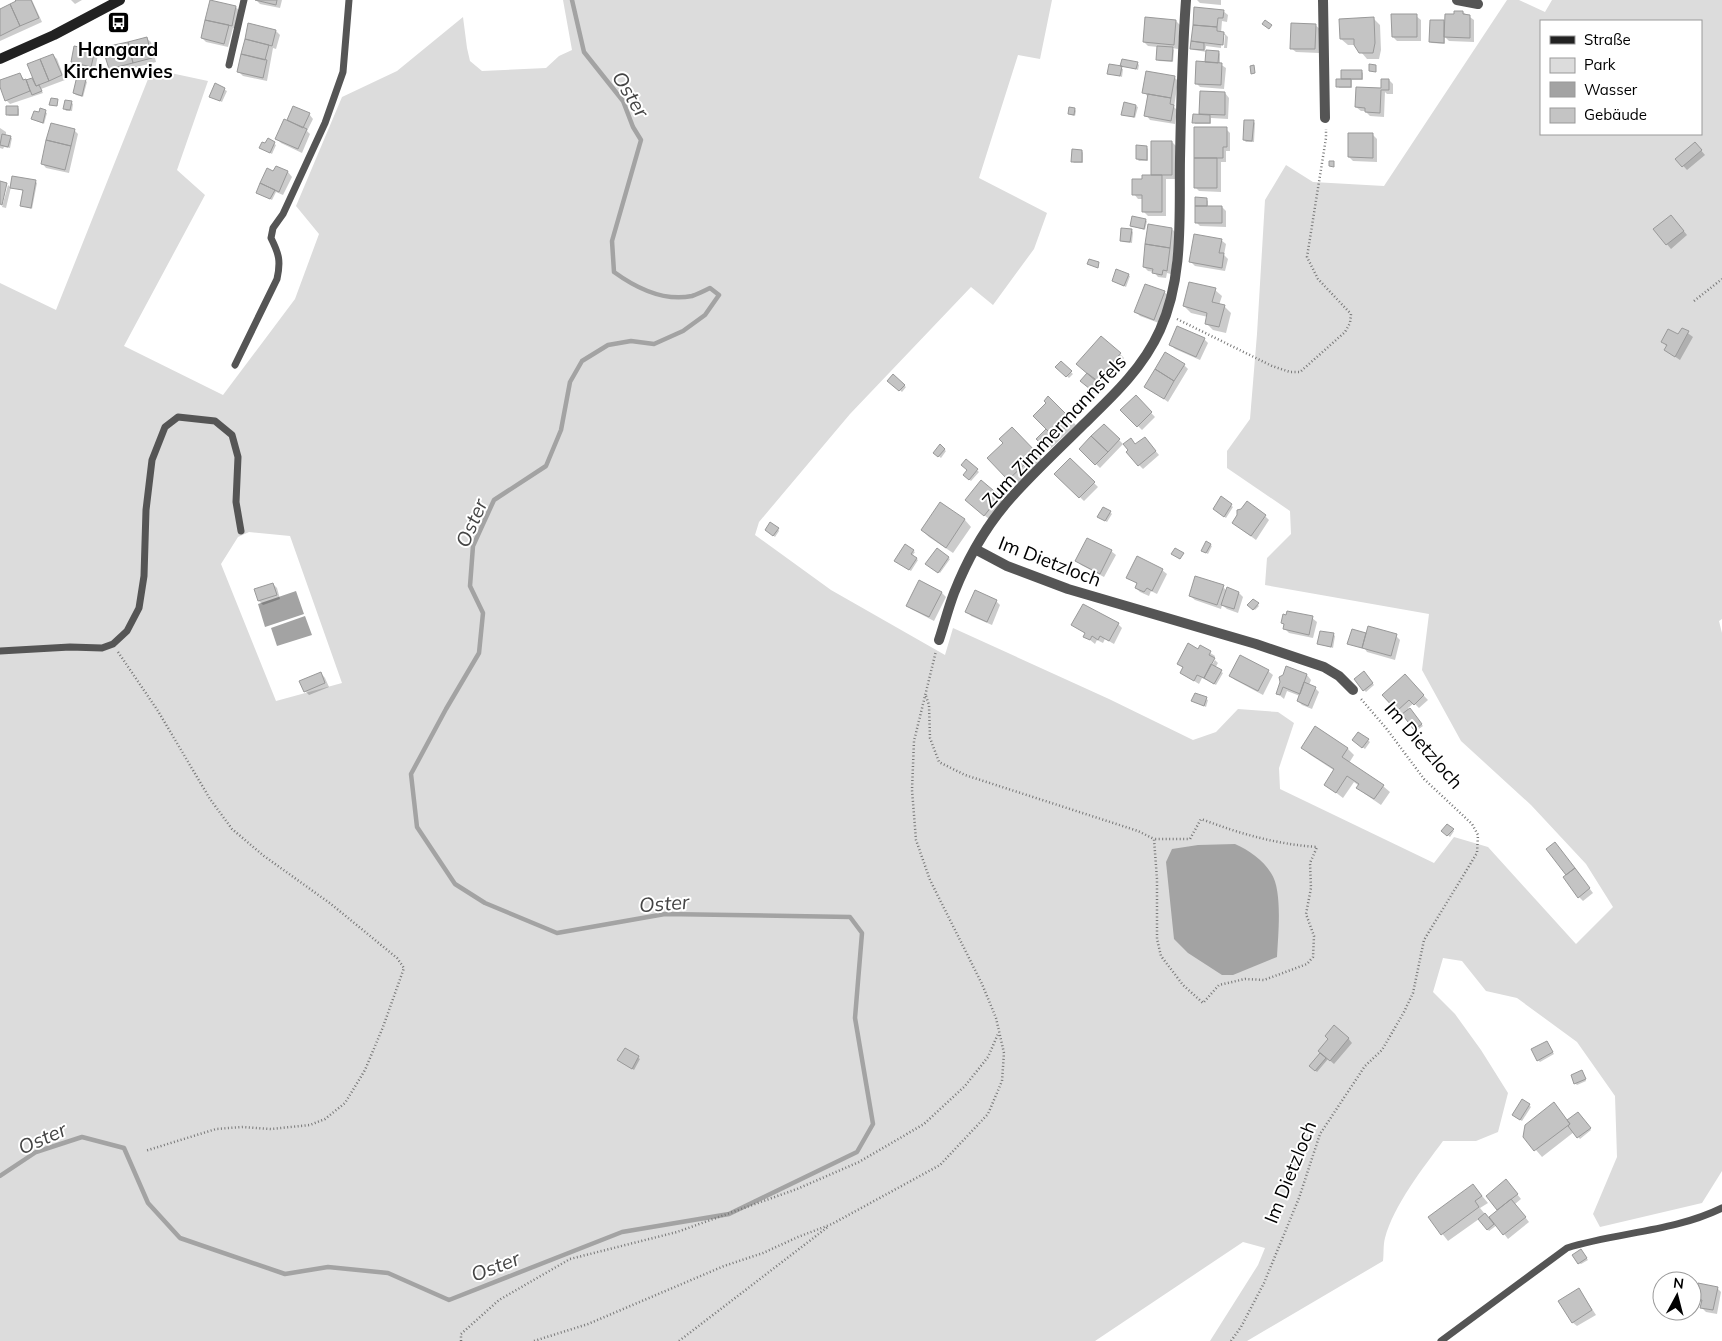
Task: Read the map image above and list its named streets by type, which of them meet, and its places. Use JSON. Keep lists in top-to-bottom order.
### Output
{
  "streets": {
    "street": ["Zum Zimmermannsfels", "Im Dietzloch"]
  },
  "crossings": [
    ["Zum Zimmermannsfels", "Im Dietzloch"]
  ],
  "water": ["Oster"],
  "places": {
    "bus stop": ["Hangard Kirchenwies"]
  },
  "legend": [
    "Straße",
    "Park",
    "Wasser",
    "Gebäude"
  ],
  "north": "top"
}
